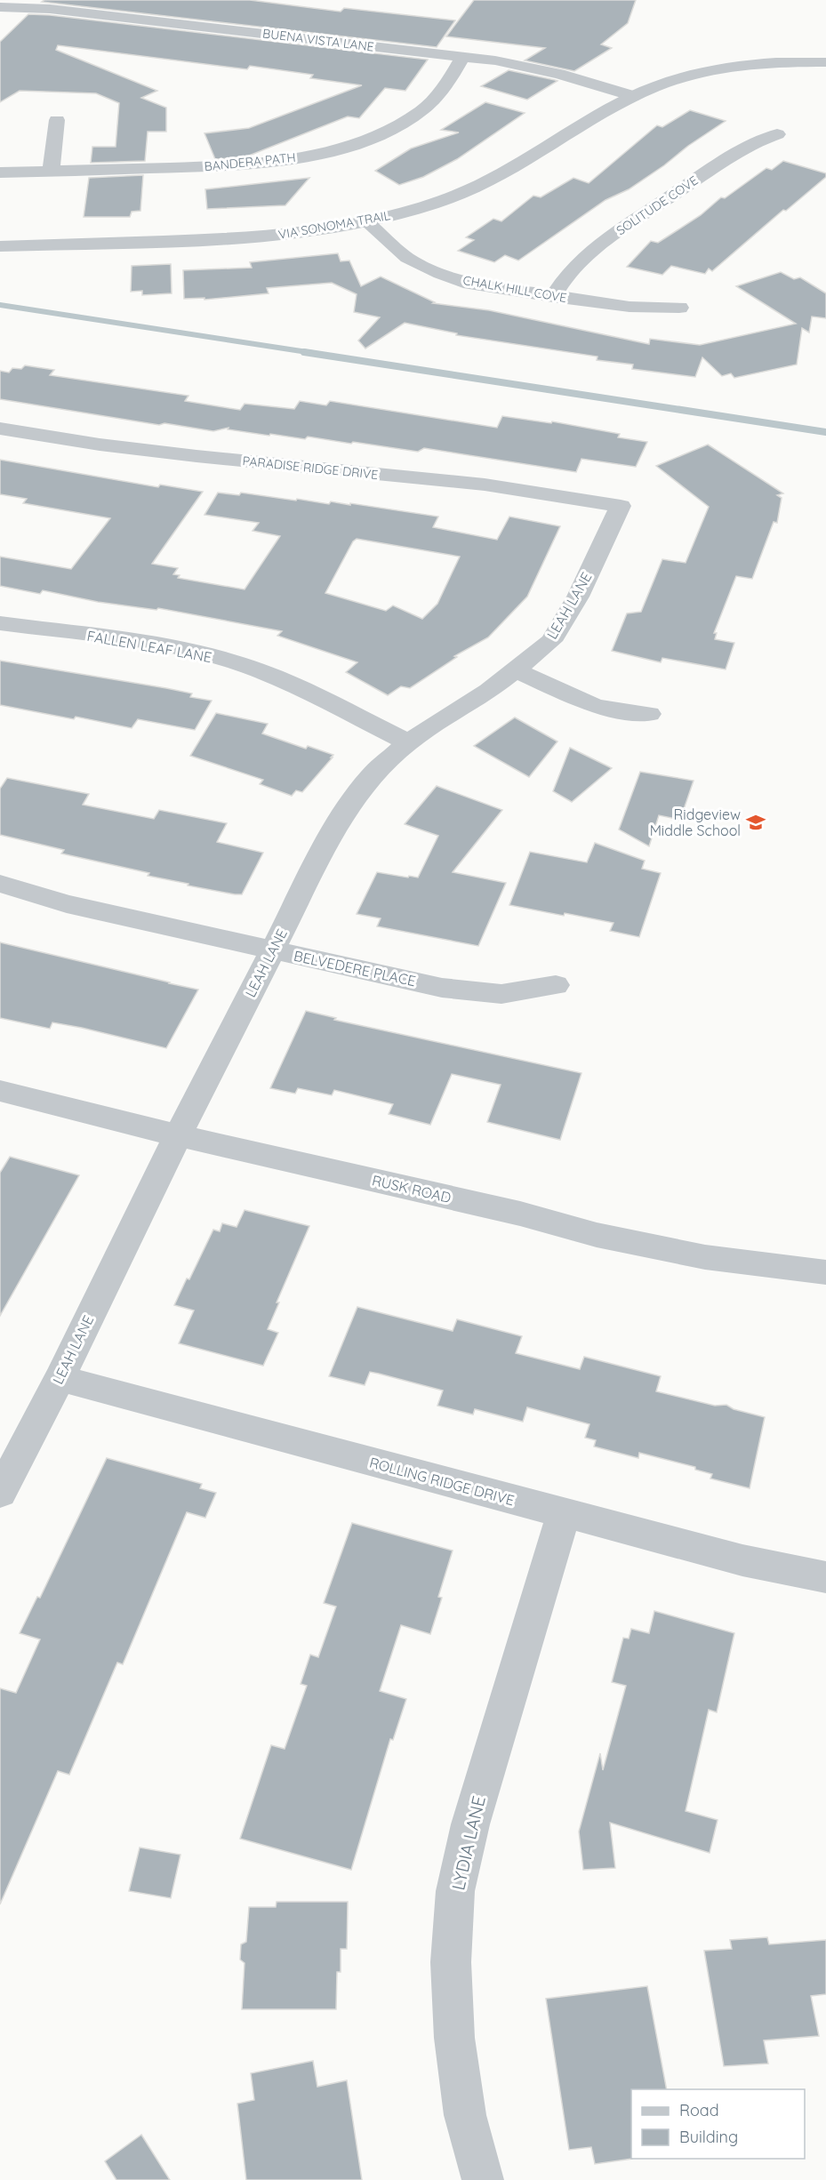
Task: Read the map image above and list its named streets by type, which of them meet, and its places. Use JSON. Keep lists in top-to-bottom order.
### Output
{
  "streets": {
    "street": [
      "BUENA VISTA LANE",
      "BANDERA PATH",
      "SOLITUDE COVE",
      "VIA SONOMA TRAIL",
      "CHALK HILL COVE",
      "PARADISE RIDGE DRIVE",
      "LEAH LANE",
      "FALLEN LEAF LANE",
      "BELVEDERE PLACE",
      "RUSK ROAD",
      "ROLLING RIDGE DRIVE",
      "LYDIA LANE"
    ]
  },
  "crossings": [
    ["BUENA VISTA LANE", "BANDERA PATH"],
    ["BUENA VISTA LANE", "VIA SONOMA TRAIL"],
    ["SOLITUDE COVE", "CHALK HILL COVE"],
    ["VIA SONOMA TRAIL", "CHALK HILL COVE"],
    ["PARADISE RIDGE DRIVE", "LEAH LANE"],
    ["LEAH LANE", "FALLEN LEAF LANE"],
    ["LEAH LANE", "BELVEDERE PLACE"],
    ["LEAH LANE", "RUSK ROAD"],
    ["LEAH LANE", "ROLLING RIDGE DRIVE"],
    ["ROLLING RIDGE DRIVE", "LYDIA LANE"]
  ],
  "places": {
    "school or university": ["Ridgeview Middle School"]
  },
  "legend": ["Road", "Building"]
}
